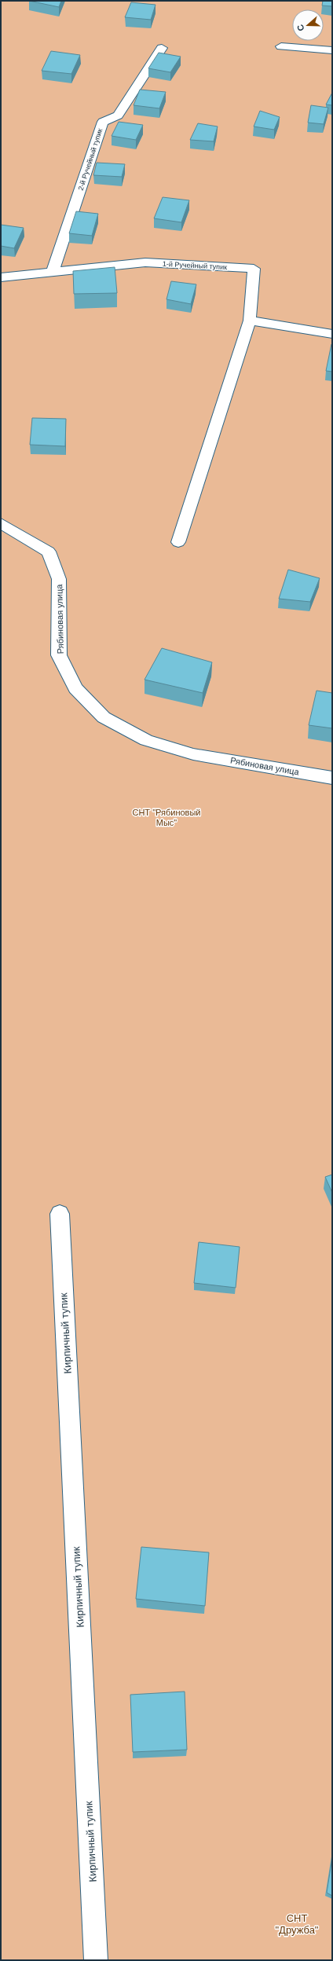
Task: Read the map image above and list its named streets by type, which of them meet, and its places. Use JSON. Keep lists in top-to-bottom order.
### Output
{
  "streets": {
    "lane": [
      "2-й Ручейный тупик",
      "1-й Ручейный тупик",
      "Рябиновая улица",
      "Кирпичный тупик"
    ]
  },
  "crossings": [
    ["2-й Ручейный тупик", "1-й Ручейный тупик"]
  ],
  "parks": ["СНТ \"Рябиновый Мыс\"", "СНТ \"Дружба\""],
  "north": "left"
}
